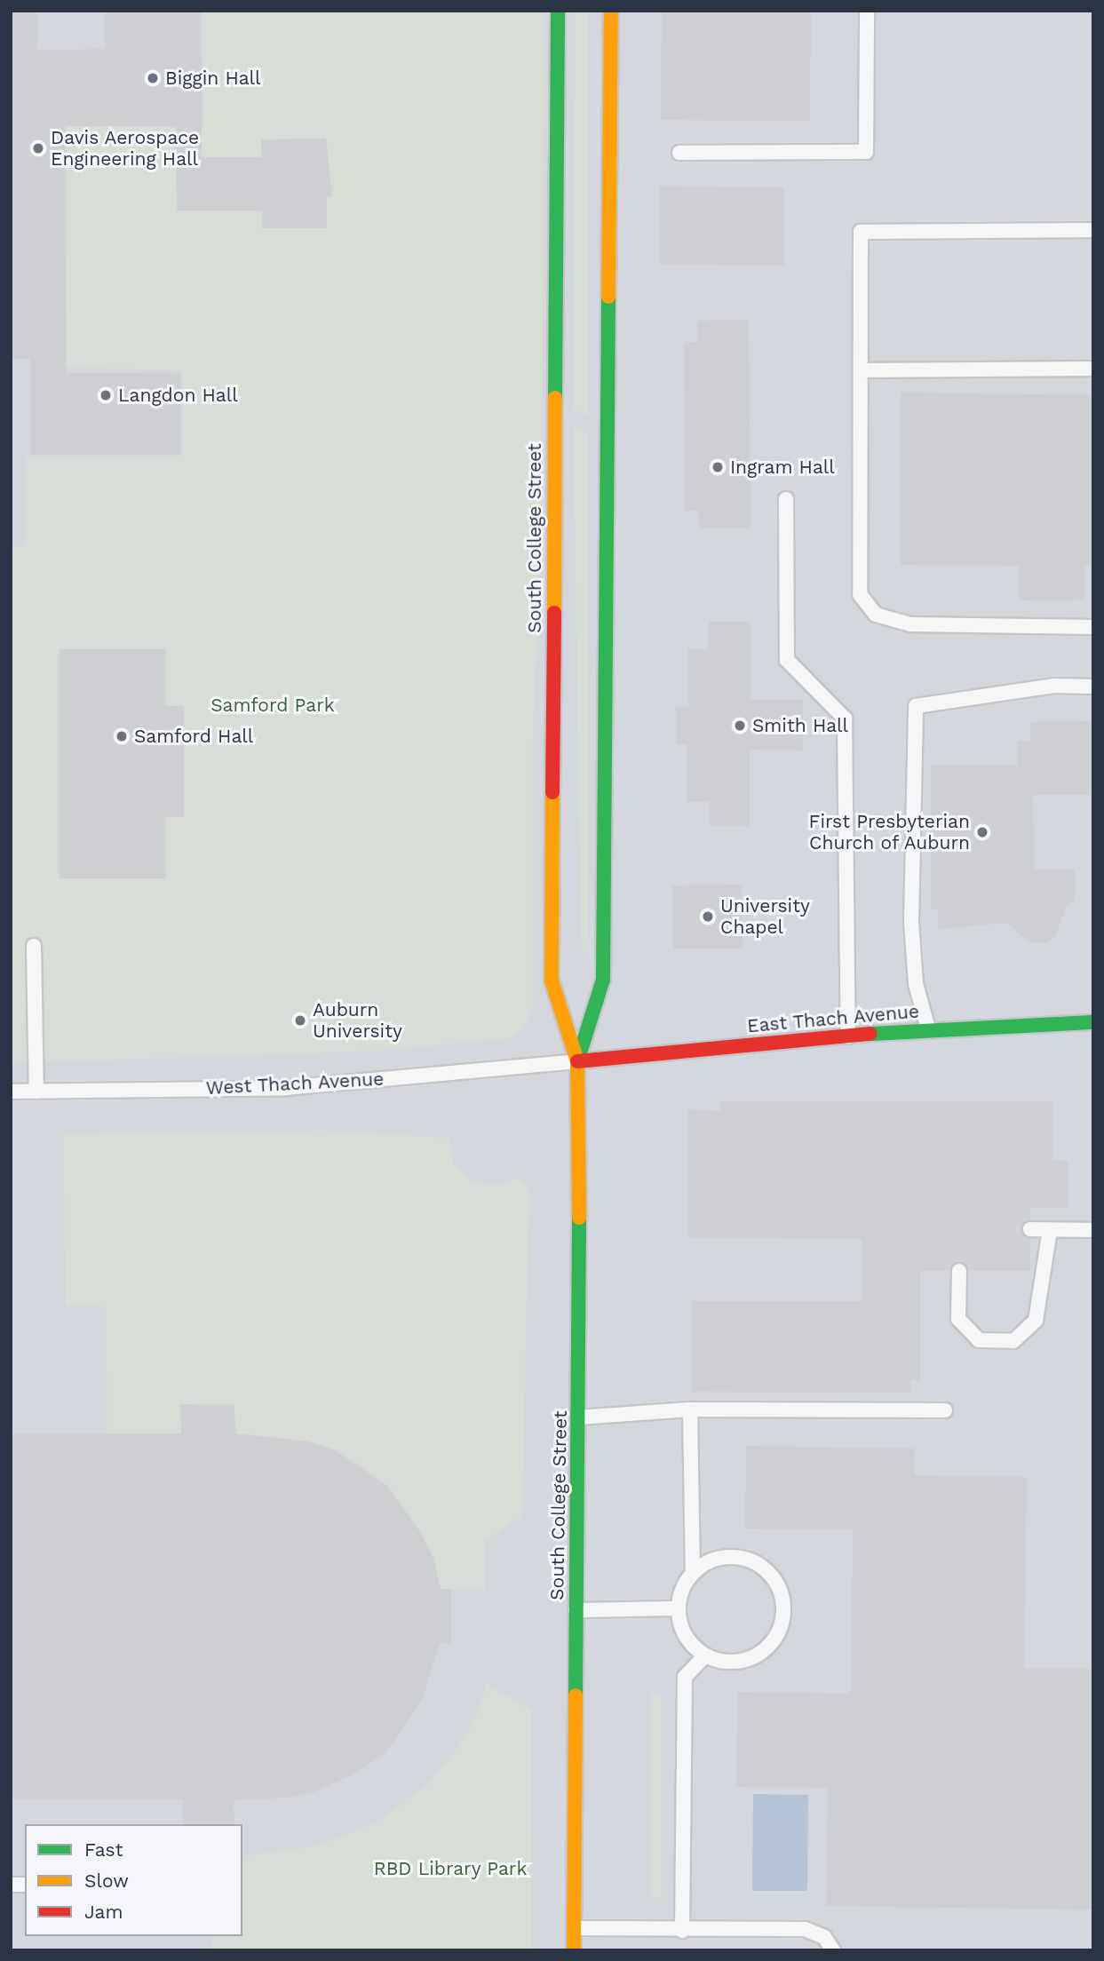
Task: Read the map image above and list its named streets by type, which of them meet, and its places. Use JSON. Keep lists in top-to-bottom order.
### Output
{
  "streets": {
    "main road": ["South College Street", "East Thach Avenue"],
    "lane": ["West Thach Avenue"]
  },
  "crossings": [
    ["South College Street", "East Thach Avenue"],
    ["South College Street", "West Thach Avenue"],
    ["East Thach Avenue", "West Thach Avenue"]
  ],
  "parks": ["Samford Park", "RBD Library Park"],
  "places": [
    "Biggin Hall",
    "Davis Aerospace Engineering Hall",
    "Langdon Hall",
    "Ingram Hall",
    "Smith Hall",
    "Samford Hall",
    "First Presbyterian Church of Auburn",
    "University Chapel",
    "Auburn University"
  ],
  "legend": ["Fast", "Slow", "Jam"]
}
